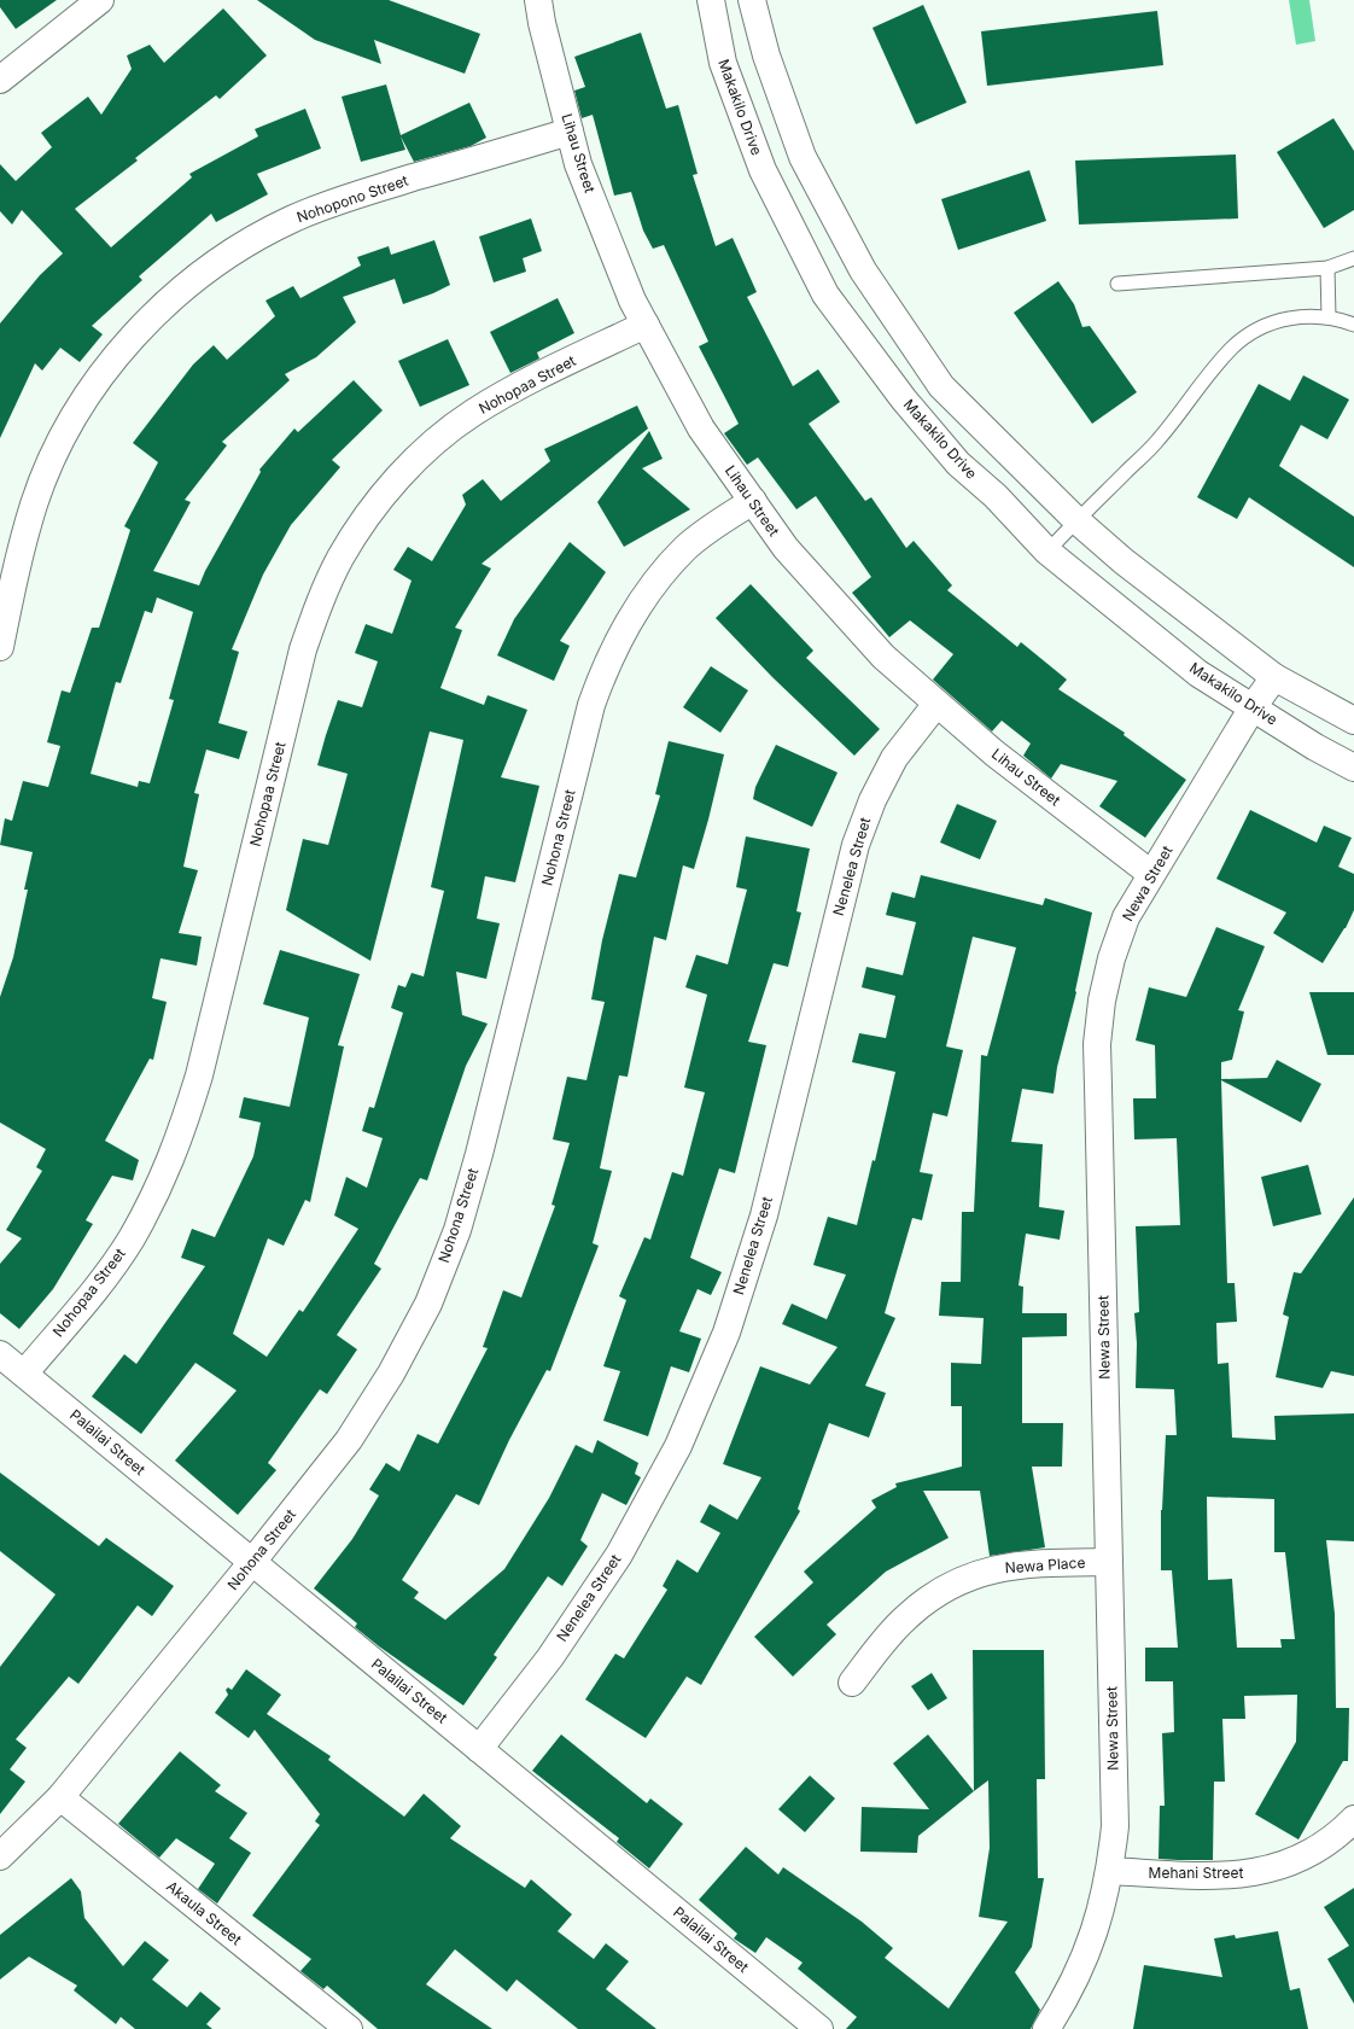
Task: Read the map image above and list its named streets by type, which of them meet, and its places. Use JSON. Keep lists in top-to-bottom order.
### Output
{
  "streets": {
    "street": [
      "Makakilo Drive",
      "Lihau Street",
      "Nohopono Street",
      "Nohopaa Street",
      "Nohona Street",
      "Nenelea Street",
      "Newa Street",
      "Palailai Street",
      "Newa Place",
      "Mehani Street",
      "Akaula Street"
    ]
  },
  "crossings": [
    ["Makakilo Drive", "Newa Street"],
    ["Lihau Street", "Nohopono Street"],
    ["Lihau Street", "Nohopaa Street"],
    ["Lihau Street", "Nohona Street"],
    ["Lihau Street", "Nenelea Street"],
    ["Lihau Street", "Newa Street"],
    ["Nohopaa Street", "Palailai Street"],
    ["Nohona Street", "Palailai Street"],
    ["Nohona Street", "Akaula Street"],
    ["Nenelea Street", "Palailai Street"],
    ["Newa Street", "Newa Place"],
    ["Newa Street", "Mehani Street"]
  ]
}
